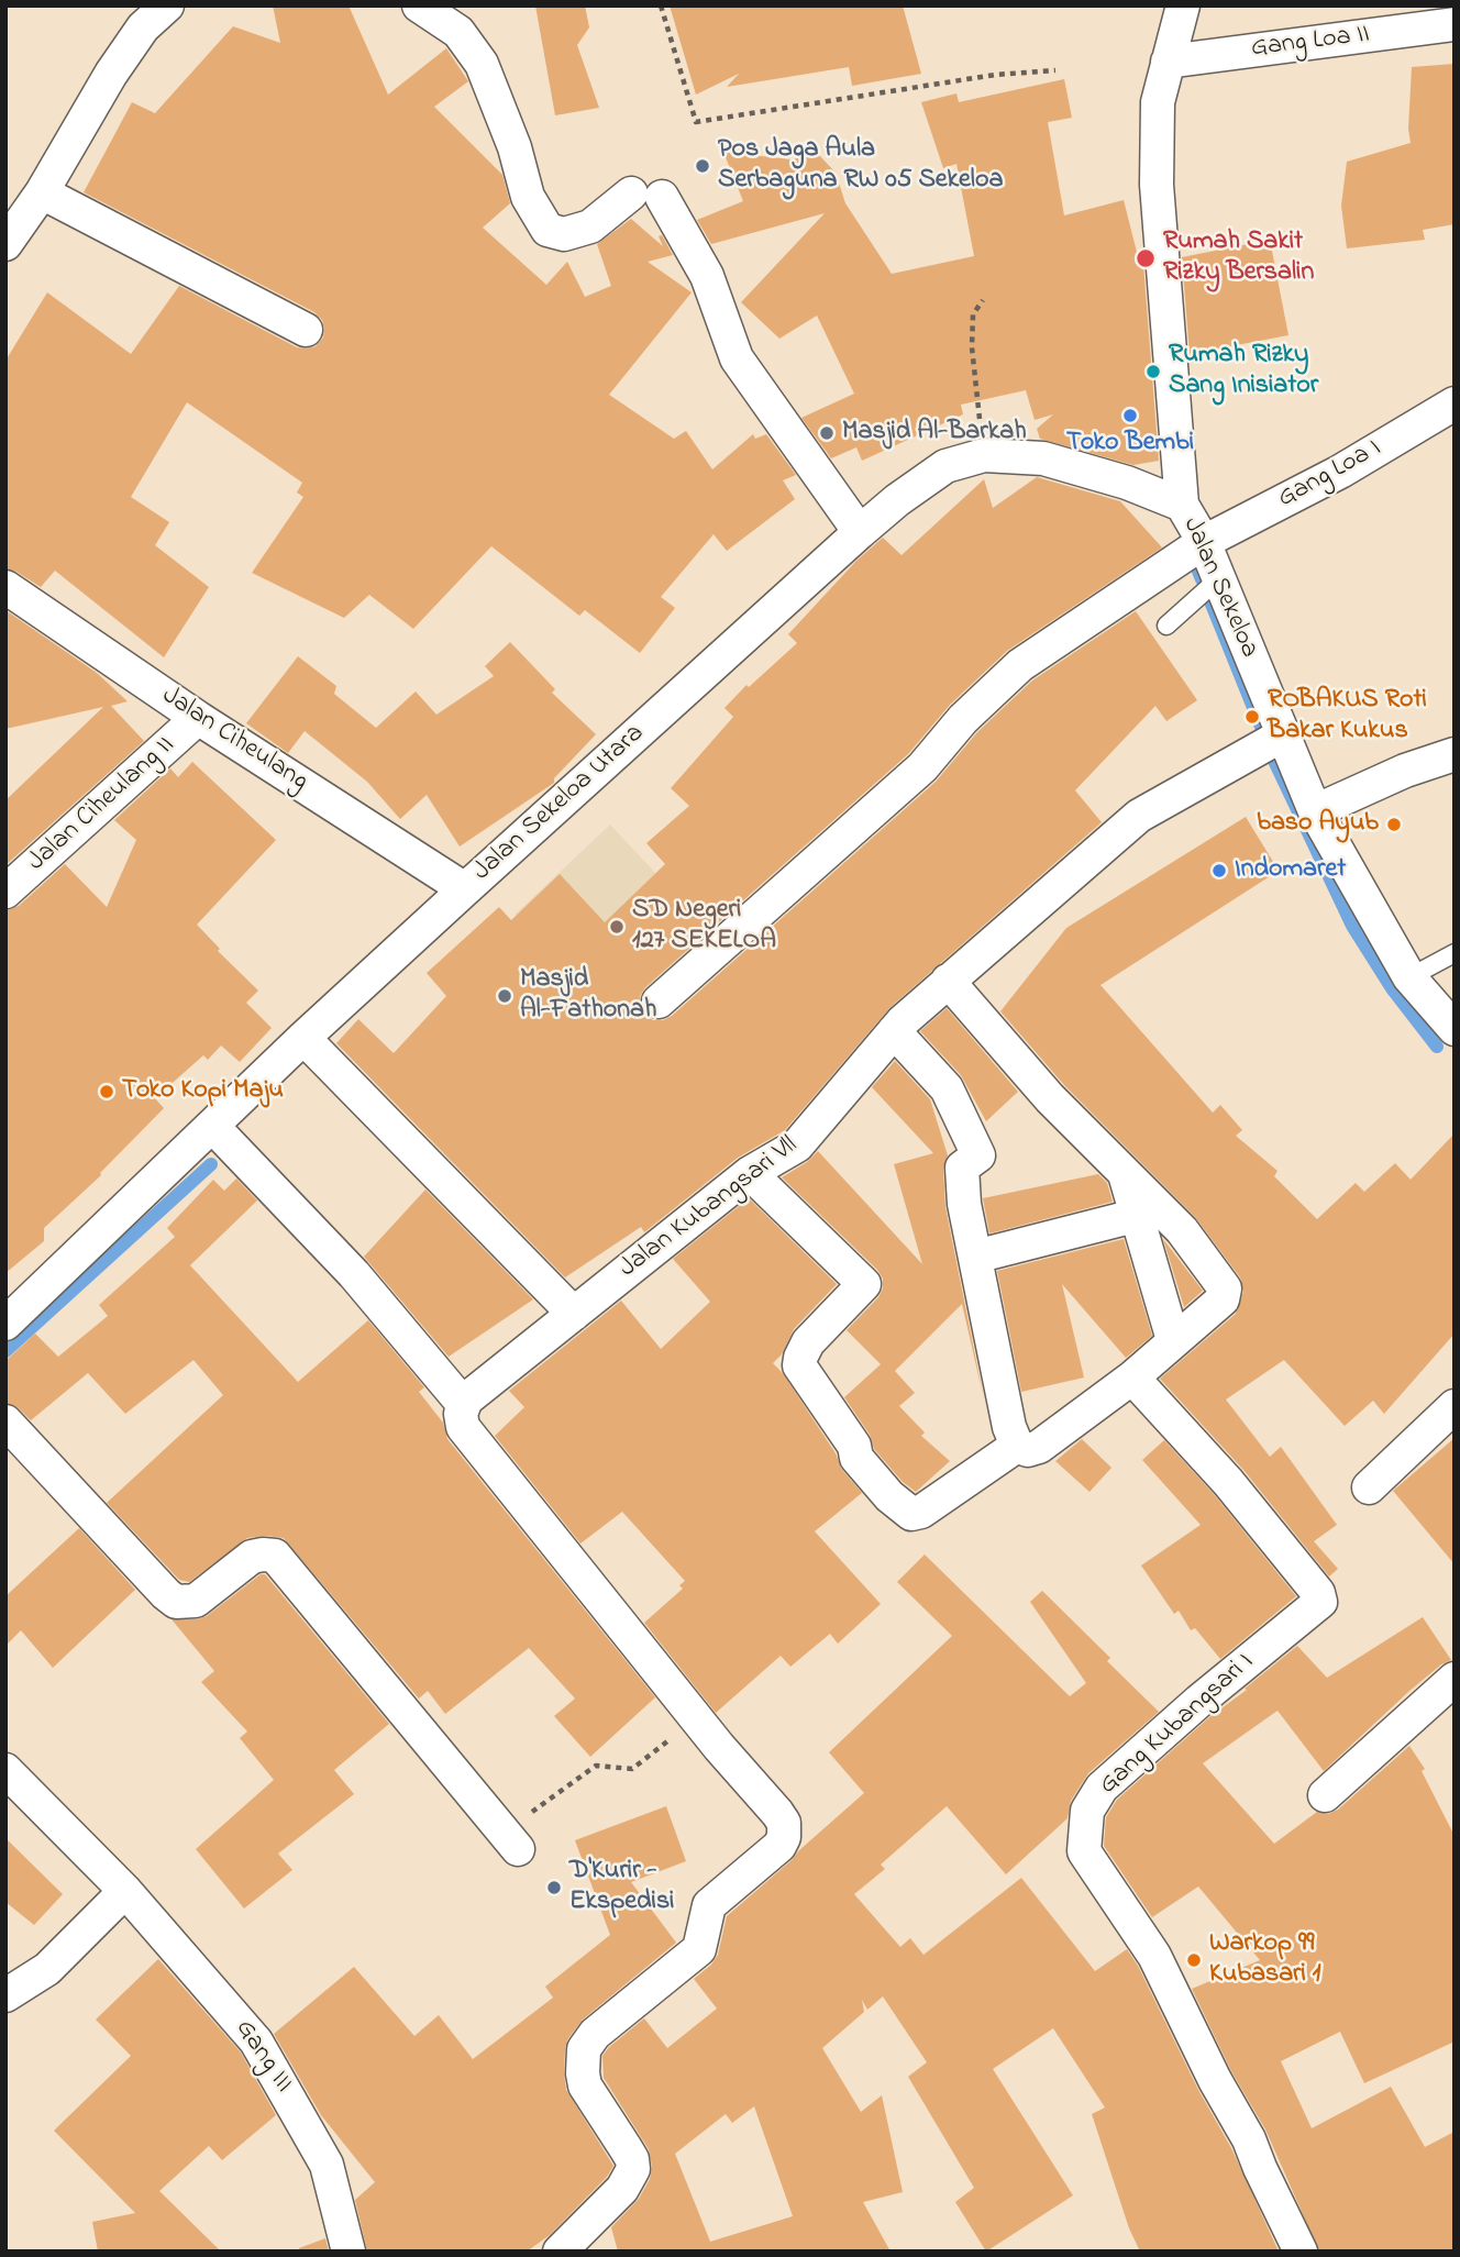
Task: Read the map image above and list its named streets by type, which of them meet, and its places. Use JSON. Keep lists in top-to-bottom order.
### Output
{
  "streets": {
    "street": [
      "Gang Loa II",
      "Gang Loa I",
      "Jalan Sekeloa",
      "Jalan Ciheulang",
      "Jalan Sekeloa Utara",
      "Jalan Ciheulang II",
      "Jalan Kubangsari Vll",
      "Gang Kubangsari I",
      "Gang III"
    ]
  },
  "crossings": [
    ["Gang Loa II", "Jalan Sekeloa"],
    ["Gang Loa I", "Jalan Sekeloa"],
    ["Jalan Sekeloa", "Jalan Sekeloa Utara"],
    ["Jalan Sekeloa", "Jalan Kubangsari Vll"],
    ["Jalan Ciheulang", "Jalan Sekeloa Utara"],
    ["Jalan Ciheulang", "Jalan Ciheulang II"]
  ],
  "places": [
    "Pos Jaga Aula Serbaguna RW 05 Sekeloa",
    "Rumah Sakit Rizky Bersalin",
    "Rumah Rizky Sang Inisiator",
    "Toko Bembi",
    "Masjid Al-Barkah",
    "ROBAKUS Roti Bakar Kukus",
    "baso Ayub",
    "Indomaret",
    "SD Negeri 127 SEKELOA",
    "Masjid Al-Fathonah",
    "Toko Kopi Maju",
    "D'Kurir - Ekspedisi",
    "Warkop 99 Kubasari 1"
  ]
}
